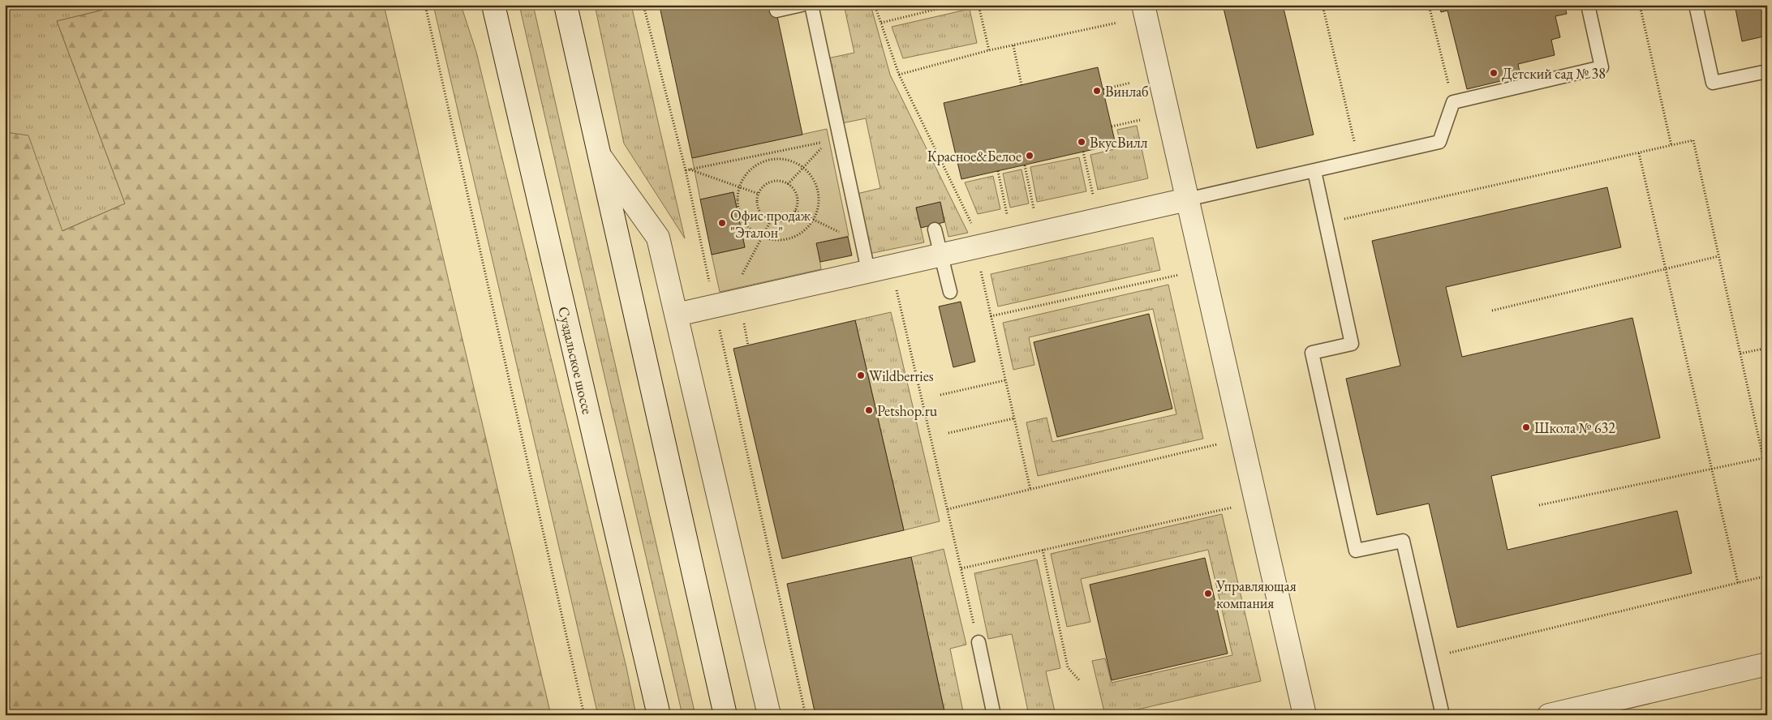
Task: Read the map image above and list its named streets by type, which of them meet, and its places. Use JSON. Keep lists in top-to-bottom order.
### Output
{
  "streets": {
    "street": ["Суздальское шоссе"]
  },
  "places": [
    "Детский сад № 38",
    "Винлаб",
    "ВкусВилл",
    "Красное&Белое",
    "Офис продаж \"Эталон\"",
    "Wildberries",
    "Petshop.ru",
    "Школа № 632",
    "Управляющая компания"
  ]
}
